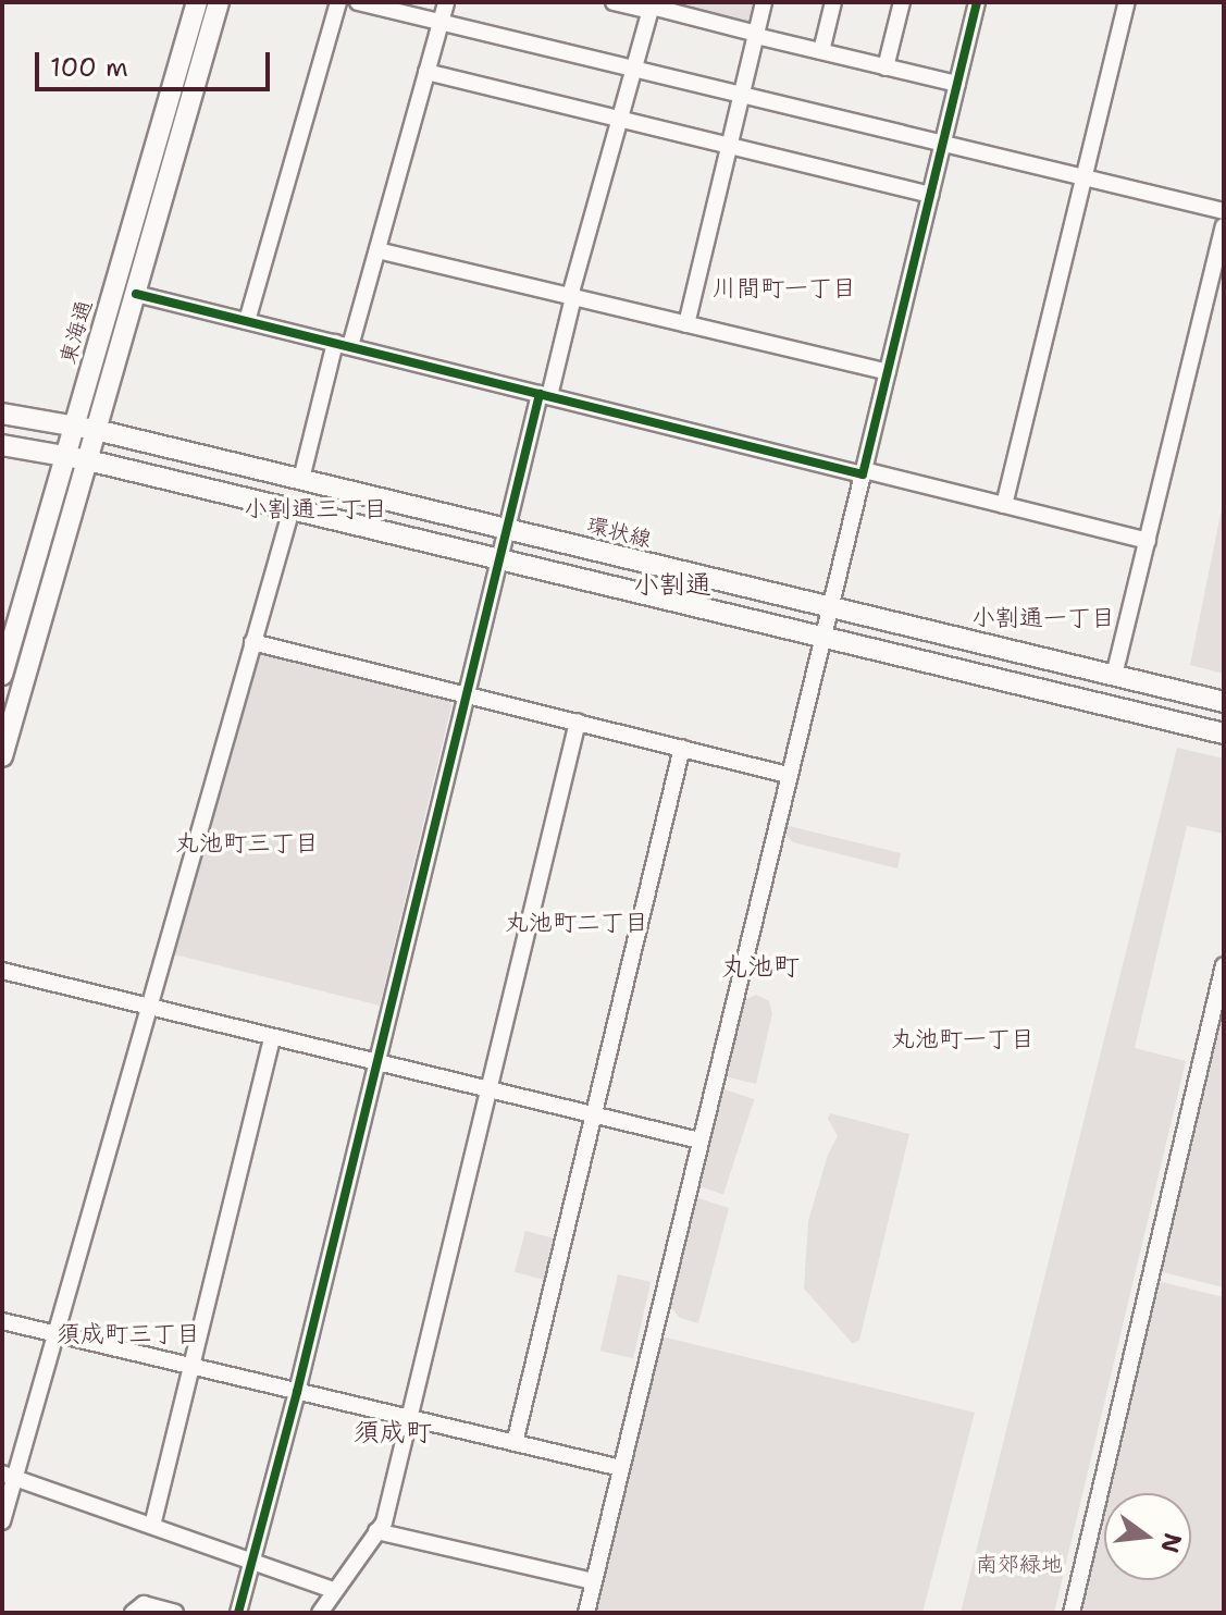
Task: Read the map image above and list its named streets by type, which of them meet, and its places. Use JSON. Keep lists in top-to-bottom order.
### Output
{
  "streets": {
    "main road": ["東海通", "環状線"]
  },
  "crossings": [
    ["東海通", "環状線"]
  ],
  "districts": [
    "川間町一丁目",
    "小割通三丁目",
    "小割通",
    "小割通一丁目",
    "丸池町三丁目",
    "丸池町二丁目",
    "丸池町",
    "丸池町一丁目",
    "須成町三丁目",
    "須成町"
  ],
  "parks": ["南郊緑地"],
  "scale_bar": "100 m",
  "north": "right"
}
